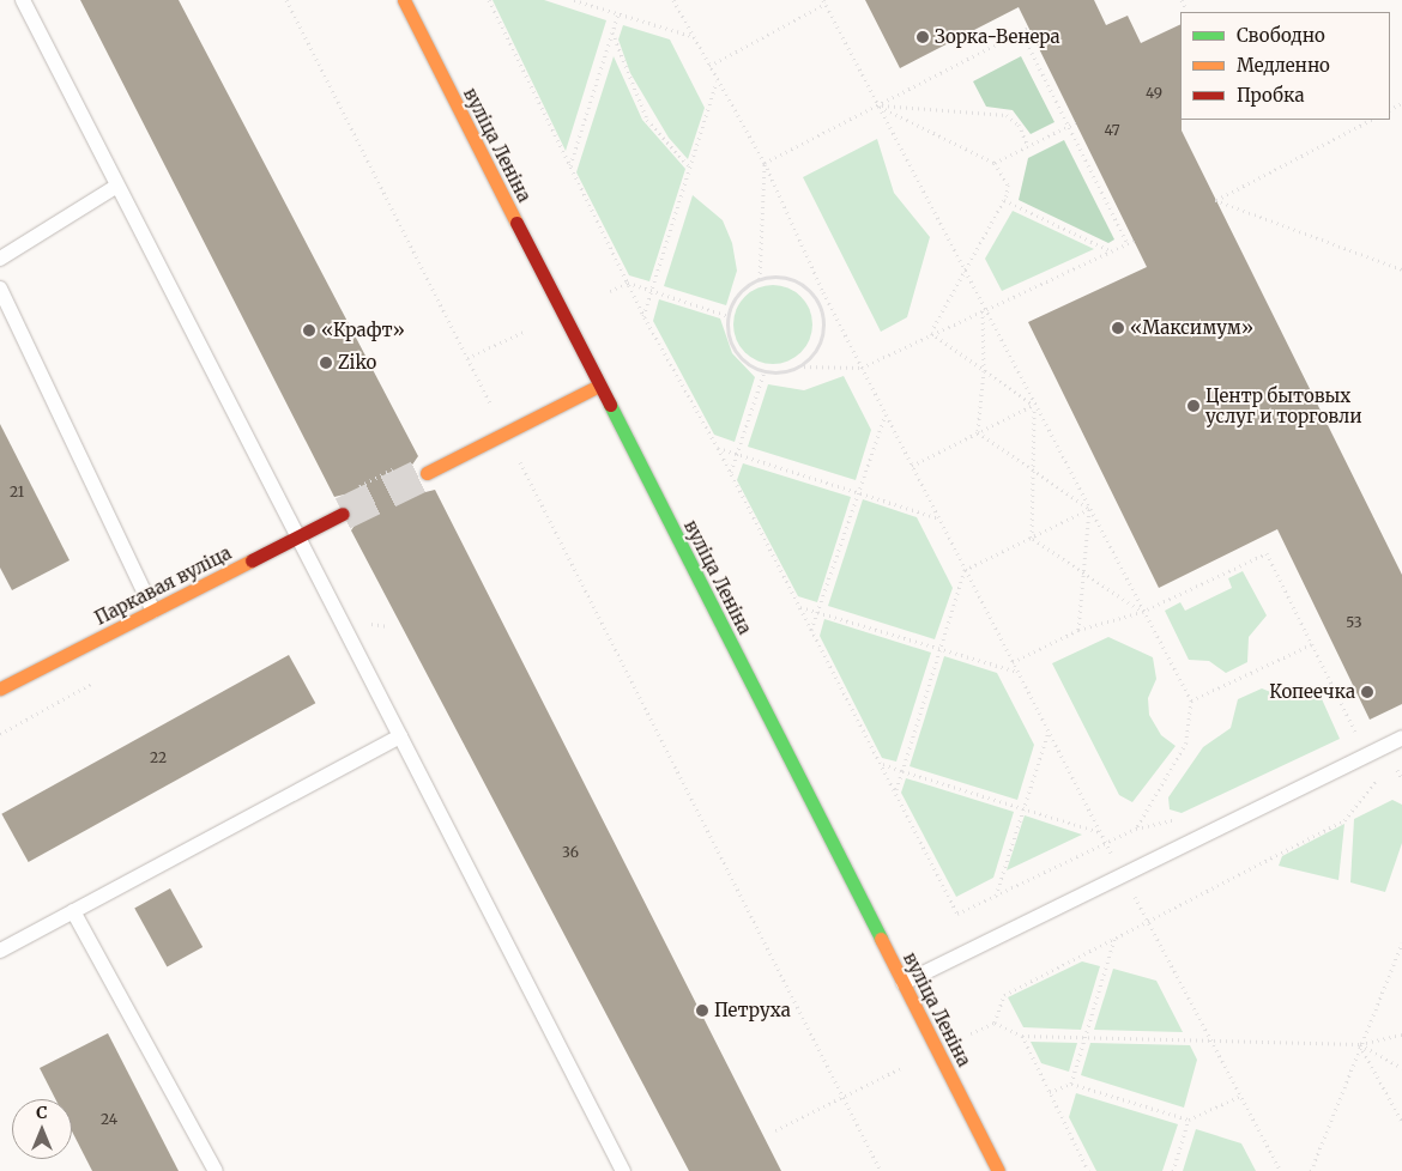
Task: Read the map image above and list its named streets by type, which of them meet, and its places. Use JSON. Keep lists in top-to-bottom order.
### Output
{
  "streets": {
    "main road": ["вуліца Леніна", "Паркавая вуліца"]
  },
  "places": [
    "Зорка-Венера",
    "«Максимум»",
    "«Крафт»",
    "Ziko",
    "Центр бытовых услуг и торговли",
    "Копеечка",
    "Петруха"
  ],
  "house_numbers": [
    "49",
    "47",
    "21",
    "53",
    "22",
    "36",
    "24"
  ],
  "legend": ["Свободно", "Медленно", "Пробка"],
  "north": "top"
}
